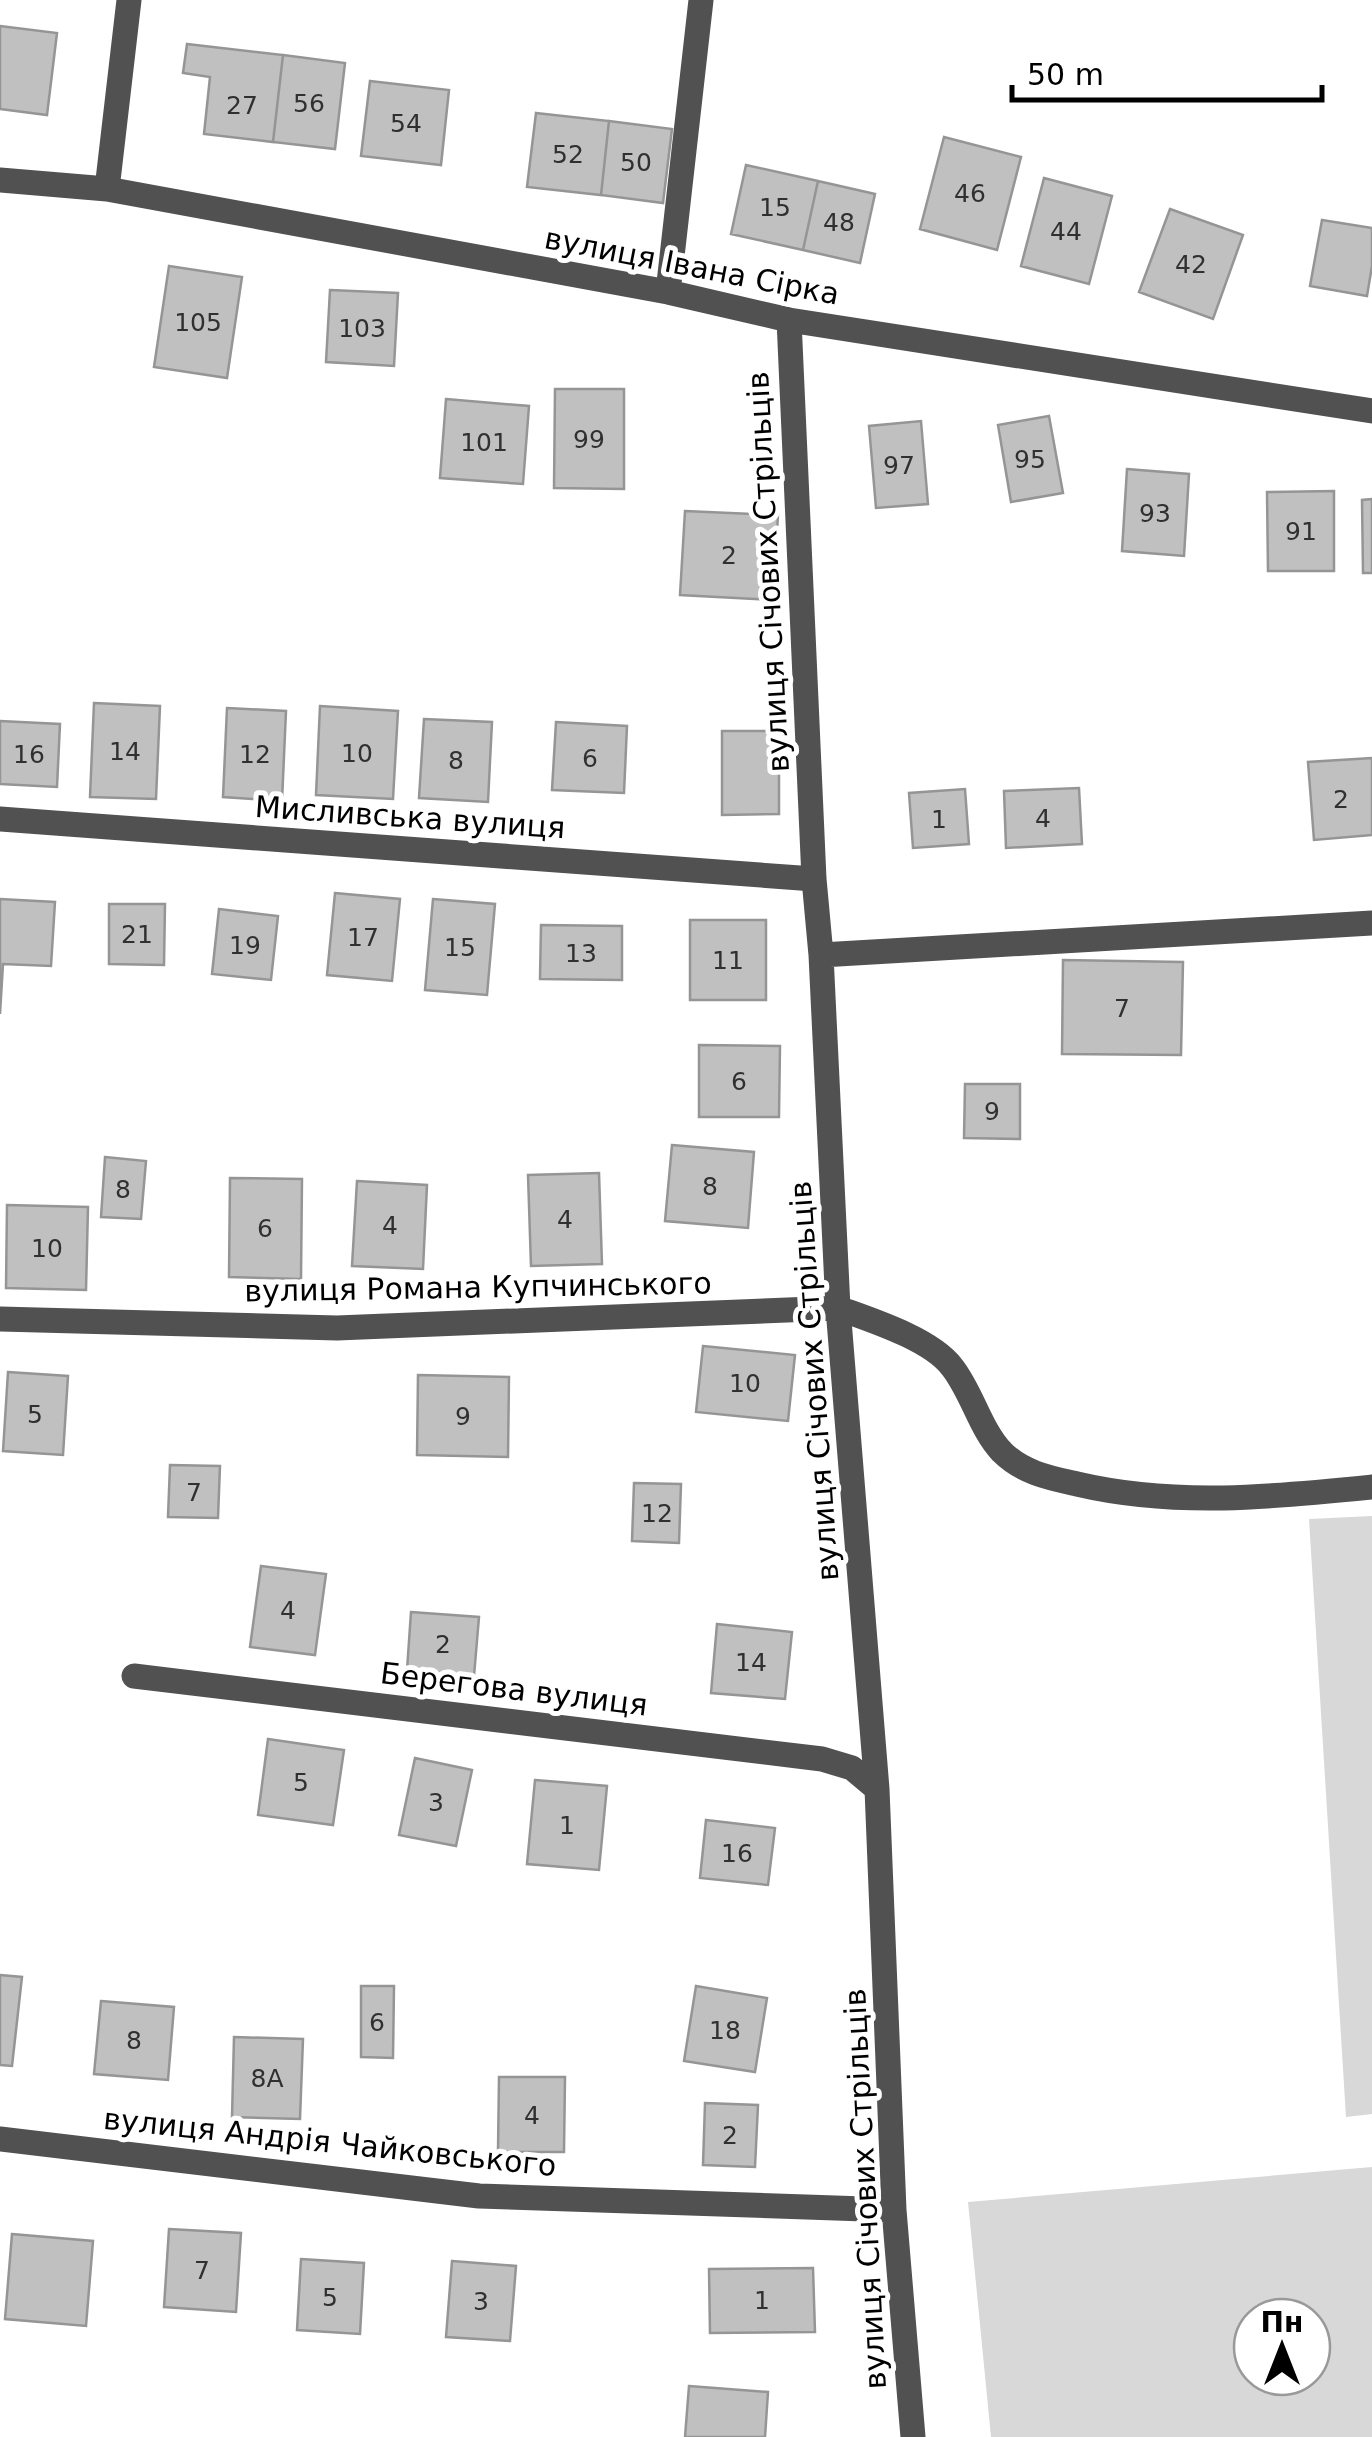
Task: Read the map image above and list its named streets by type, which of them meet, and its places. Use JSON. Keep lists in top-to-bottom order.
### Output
{
  "streets": {
    "street": [
      "вулиця Івана Сірка",
      "вулиця Січових Стрільців",
      "Мисливська вулиця",
      "вулиця Романа Купчинського",
      "Берегова вулиця",
      "вулиця Андрія Чайковського"
    ]
  },
  "crossings": [
    ["вулиця Івана Сірка", "вулиця Січових Стрільців"],
    ["вулиця Січових Стрільців", "Мисливська вулиця"],
    ["вулиця Січових Стрільців", "вулиця Романа Купчинського"],
    ["вулиця Січових Стрільців", "Берегова вулиця"],
    ["вулиця Січових Стрільців", "вулиця Андрія Чайковського"]
  ],
  "house_numbers": [
    "56",
    "27",
    "54",
    "52",
    "50",
    "46",
    "15",
    "48",
    "44",
    "42",
    "105",
    "103",
    "99",
    "101",
    "95",
    "97",
    "93",
    "91",
    "2",
    "14",
    "10",
    "16",
    "12",
    "6",
    "8",
    "2",
    "4",
    "1",
    "21",
    "17",
    "19",
    "15",
    "13",
    "11",
    "7",
    "6",
    "9",
    "8",
    "8",
    "4",
    "4",
    "6",
    "10",
    "10",
    "5",
    "9",
    "7",
    "12",
    "4",
    "2",
    "14",
    "5",
    "3",
    "1",
    "16",
    "6",
    "18",
    "8",
    "8А",
    "4",
    "2",
    "7",
    "5",
    "1",
    "3"
  ],
  "scale_bar": "50 m",
  "north": "top"
}
